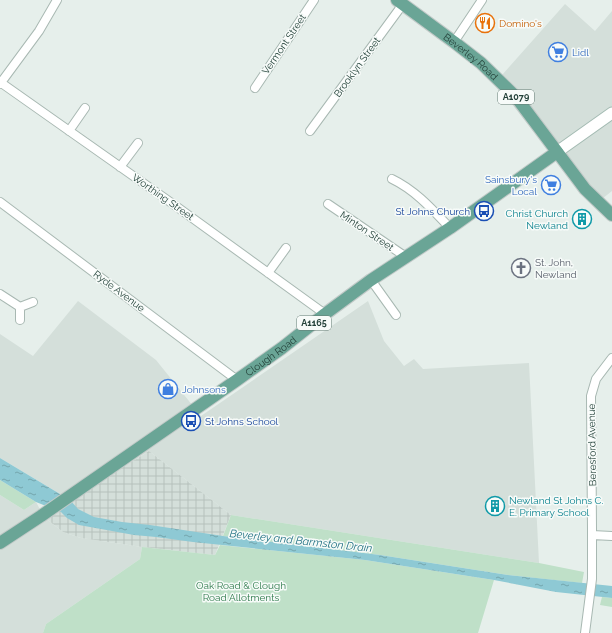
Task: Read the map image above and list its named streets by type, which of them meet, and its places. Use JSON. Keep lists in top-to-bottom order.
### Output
{
  "streets": {
    "main road": [
      "Beverley Road",
      "A1079",
      "A1165",
      "Clough Road"
    ],
    "street": [
      "Vermont Street",
      "Brooklyn Street",
      "Worthing Street",
      "Minton Street",
      "Ryde Avenue",
      "Beresford Avenue"
    ]
  },
  "crossings": [
    ["Beverley Road", "Brooklyn Street"],
    ["Beverley Road", "Clough Road"],
    ["Worthing Street", "Clough Road"],
    ["Minton Street", "Clough Road"],
    ["Ryde Avenue", "Clough Road"]
  ],
  "water": ["Beverley and Barmston Drain"],
  "parks": ["Oak Road & Clough Road Allotments"],
  "places": {
    "restaurant": ["Domino's"],
    "supermarket": ["Lidl", "Sainsbury's Local"],
    "bus stop": ["St Johns Church", "St Johns School"],
    "building": ["Christ Church Newland", "Newland St Johns C. E. Primary School"],
    "church": ["St. John, Newland"],
    "shop": ["Johnsons"]
  }
}
